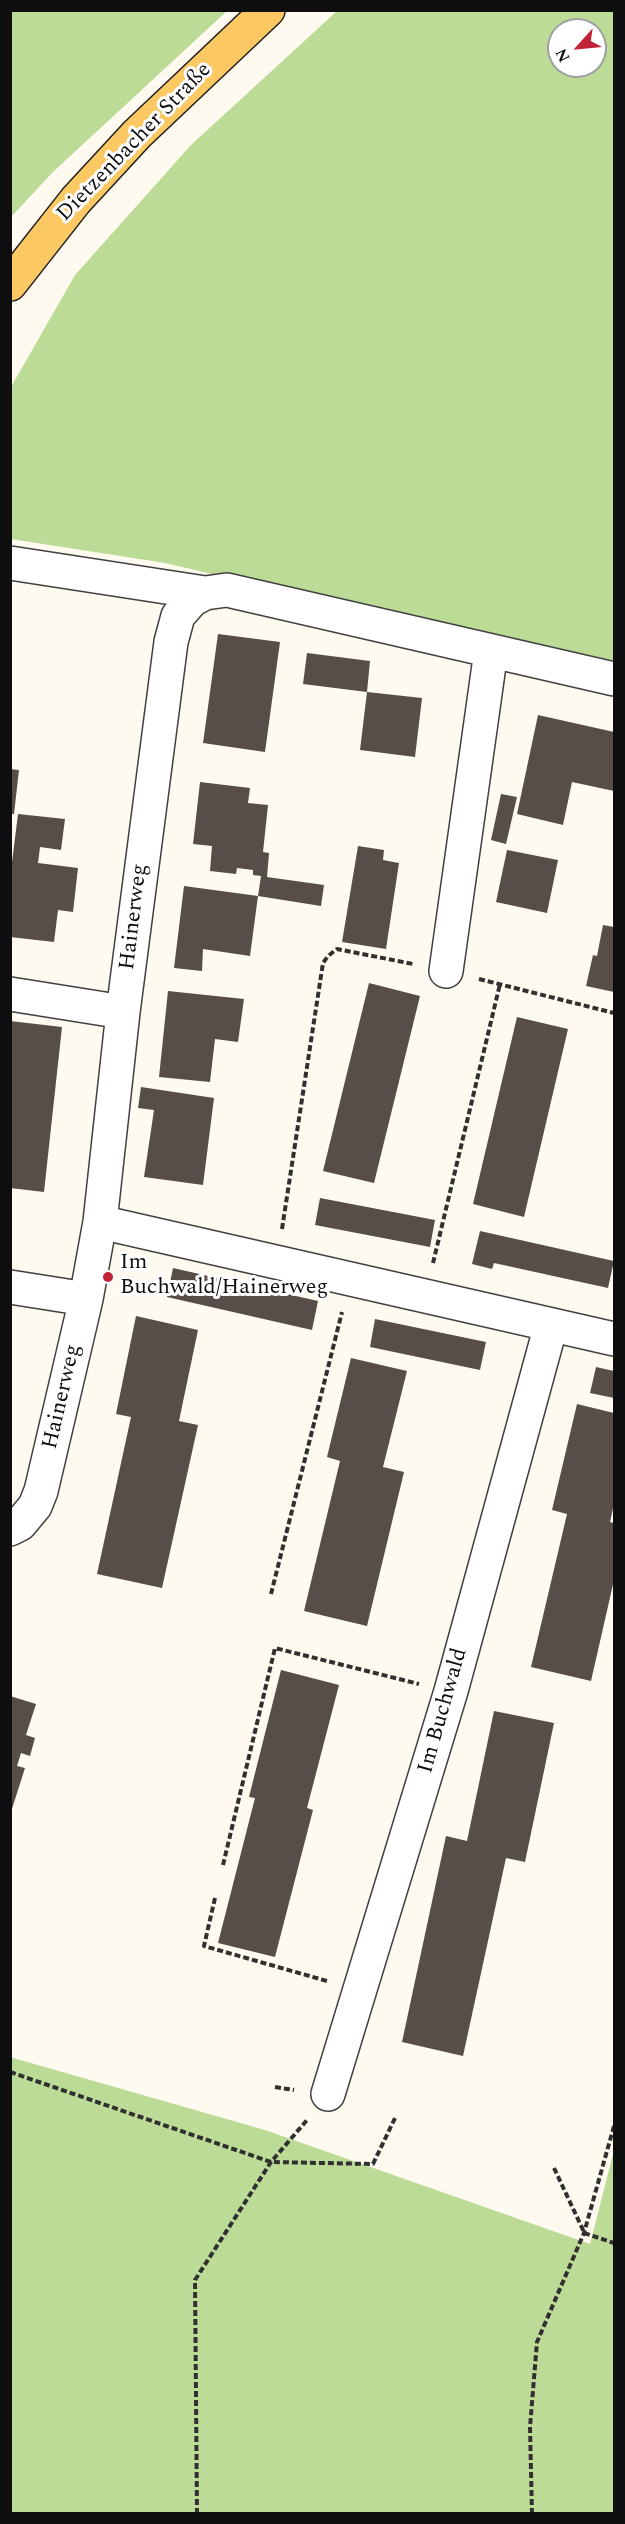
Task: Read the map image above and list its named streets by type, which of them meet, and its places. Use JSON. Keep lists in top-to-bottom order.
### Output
{
  "streets": {
    "main road": ["Dietzenbacher Straße"],
    "street": ["Hainerweg", "Im Buchwald"]
  },
  "places": ["Im Buchwald/Hainerweg"],
  "north": "bottom left"
}
